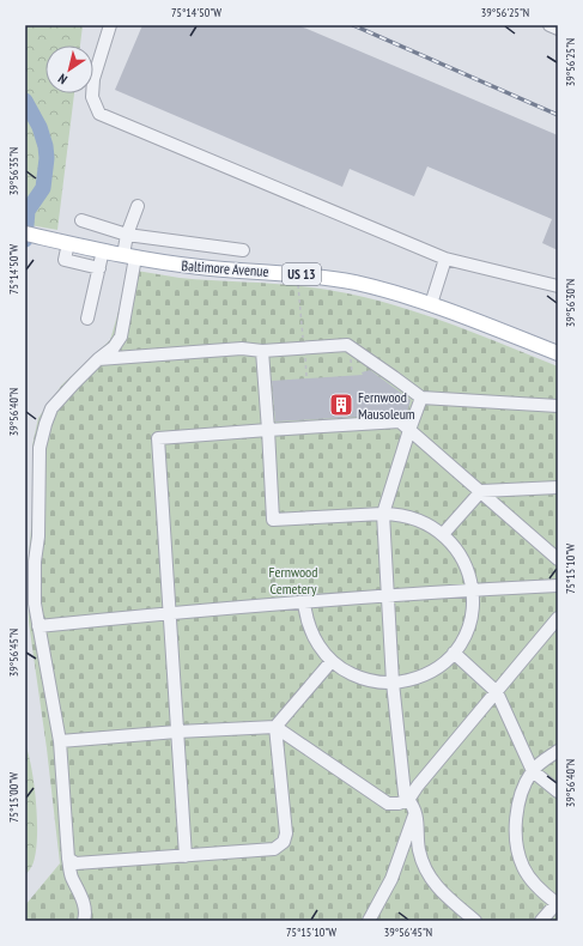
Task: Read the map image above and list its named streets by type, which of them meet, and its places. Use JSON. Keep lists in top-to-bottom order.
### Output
{
  "streets": {
    "main road": ["Baltimore Avenue", "US 13"]
  },
  "parks": ["Fernwood Cemetery"],
  "places": {
    "building": ["Fernwood Mausoleum"]
  },
  "north": "bottom left",
  "coordinates": [
    "75°14'50\"W",
    "39°56'25\"N",
    "39°56'35\"N",
    "39°56'30\"N",
    "39°56'40\"N",
    "75°15'10\"W",
    "39°56'45\"N",
    "75°15'00\"W"
  ]
}
